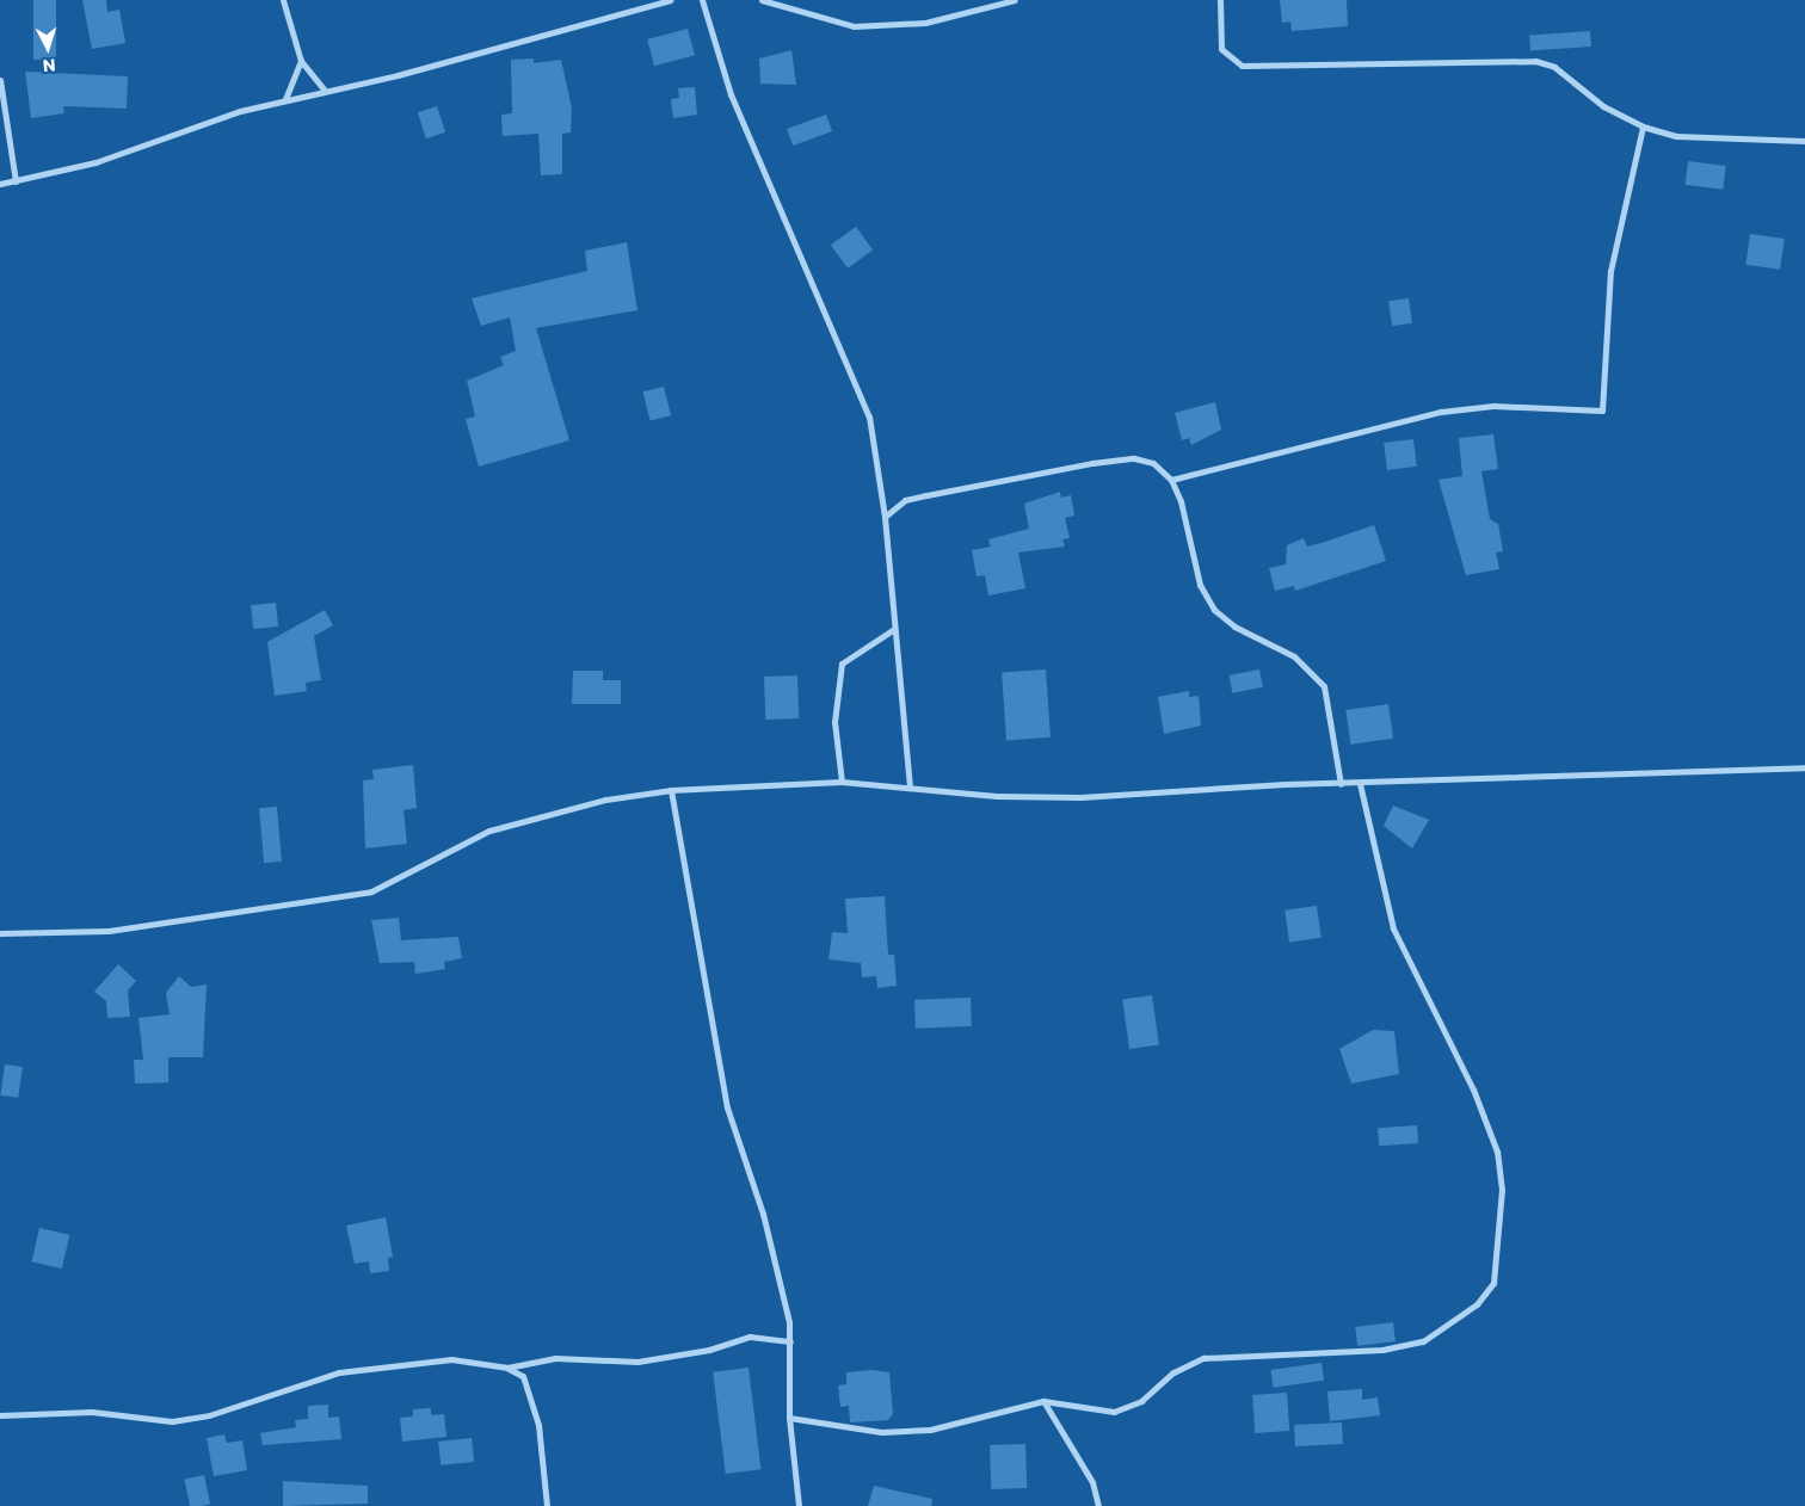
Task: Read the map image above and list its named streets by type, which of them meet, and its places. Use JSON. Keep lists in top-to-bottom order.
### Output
{
  "north": "bottom"
}
